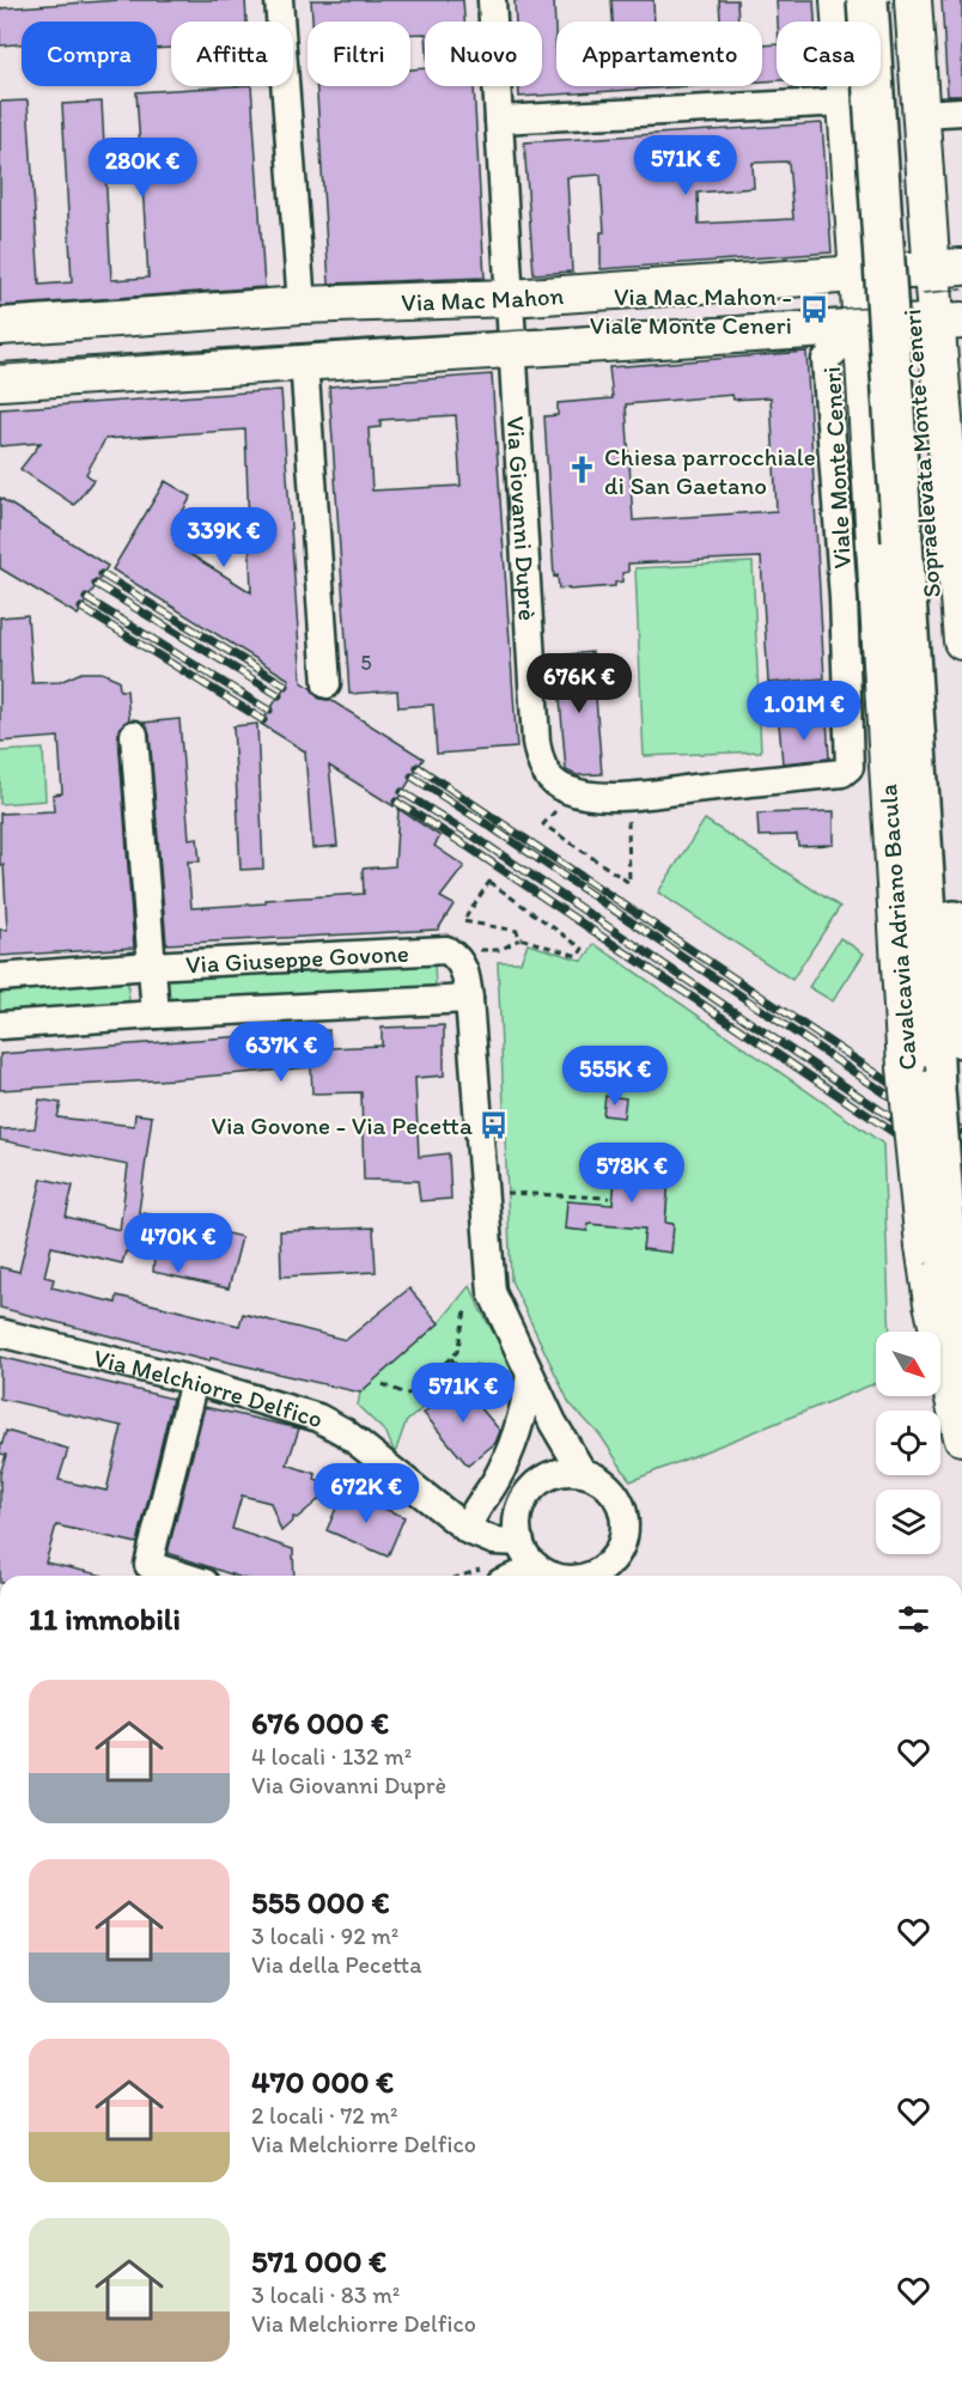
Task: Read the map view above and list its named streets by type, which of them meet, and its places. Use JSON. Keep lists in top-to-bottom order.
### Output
{
  "streets": {
    "highway": ["Sopraelevata Monte Ceneri", "Cavalcavia Adriano Bacula"],
    "main road": ["Via Mac Mahon"],
    "street": [
      "Viale Monte Ceneri",
      "Via Giovanni Duprè",
      "Via Giuseppe Govone",
      "Via Melchiorre Delfico"
    ]
  },
  "crossings": [
    ["Via Mac Mahon", "Viale Monte Ceneri"],
    ["Via Mac Mahon", "Via Giovanni Duprè"],
    ["Via Mac Mahon", "Cavalcavia Adriano Bacula"],
    ["Sopraelevata Monte Ceneri", "Cavalcavia Adriano Bacula"],
    ["Viale Monte Ceneri", "Via Giovanni Duprè"],
    ["Viale Monte Ceneri", "Cavalcavia Adriano Bacula"]
  ],
  "places": {
    "bus stop": ["Via Mac Mahon - Viale Monte Ceneri", "Via Govone - Via Pecetta"],
    "church": ["Chiesa parrocchiale di San Gaetano"]
  },
  "house_numbers": ["5"],
  "north": "bottom right",
  "page": {
    "chip": [
      "Compra",
      "Affitta",
      "Filtri",
      "Nuovo",
      "Appartamento",
      "Casa"
    ],
    "price": [
      "571K €",
      "280K €",
      "339K €",
      "676K €",
      "1.01M €",
      "637K €",
      "555K €",
      "578K €",
      "470K €",
      "571K €",
      "672K €"
    ],
    "heading": "11 immobili",
    "list": [
      {
        "name": "676 000 €",
        "note": "4 locali · 132 m² · Via Giovanni Duprè"
      },
      {
        "name": "555 000 €",
        "note": "3 locali · 92 m² · Via della Pecetta"
      },
      {
        "name": "470 000 €",
        "note": "2 locali · 72 m² · Via Melchiorre Delfico"
      },
      {
        "name": "571 000 €",
        "note": "3 locali · 83 m² · Via Melchiorre Delfico"
      }
    ]
  }
}
